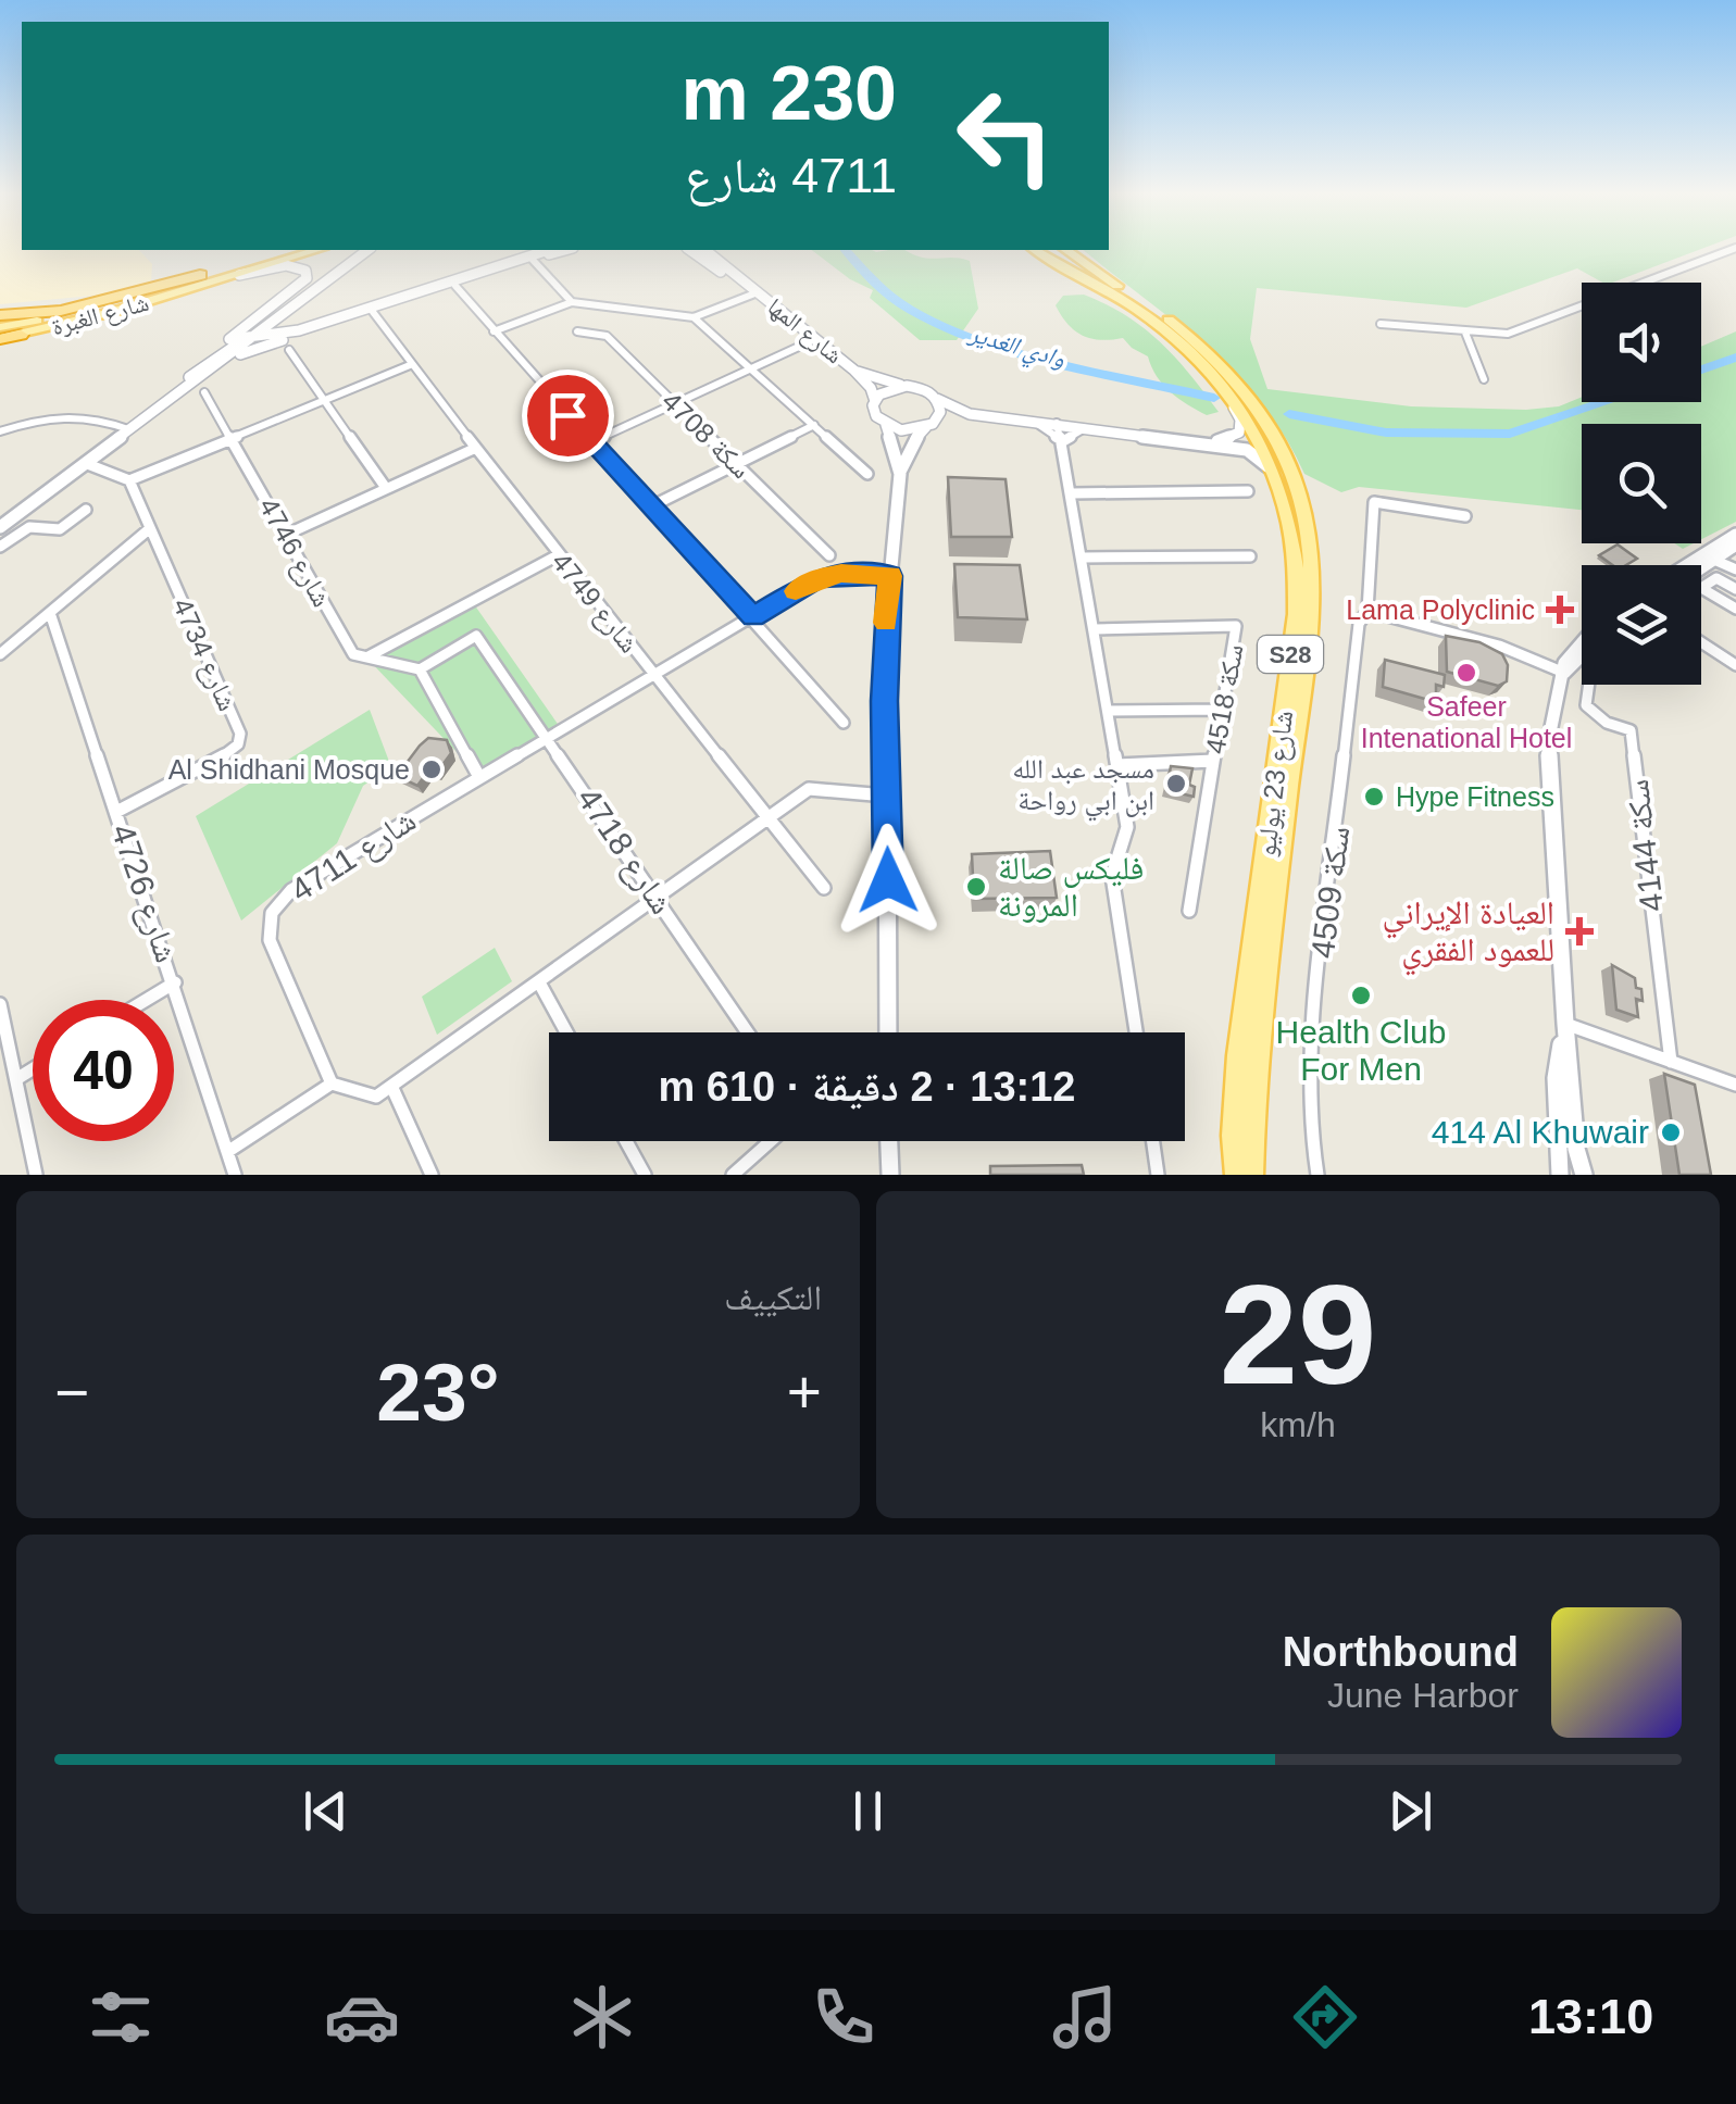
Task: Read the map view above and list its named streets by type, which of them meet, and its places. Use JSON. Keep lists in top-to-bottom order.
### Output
{
  "streets": {
    "main road": ["شارع الغبرة", "S28", "شارع 23 يوليو"],
    "street": [
      "شارع المها",
      "سكة 4708",
      "4746 شارع",
      "4749 شارع",
      "4734 شارع",
      "سكة 4518",
      "سكة 4144",
      "4718 شارع",
      "4711 شارع",
      "سكة 4509",
      "4726 شارع"
    ]
  },
  "crossings": [
    ["4749 شارع", "4711 شارع"],
    ["4734 شارع", "4726 شارع"],
    ["4718 شارع", "4711 شارع"]
  ],
  "water": ["وادي الغدير"],
  "places": {
    "health": ["Lama Polyclinic", "العيادة الإيراني للعمود الفقري"],
    "other": [
      "Safeer Intenational Hotel",
      "Al Shidhani Mosque",
      "مسجد عبد الله ابن ابي رواحة",
      "Hype Fitness",
      "فليكس صالة المرونة",
      "Health Club For Men",
      "414 Al Khuwair"
    ]
  },
  "page": {
    "turn": ["230 m", "4711 شارع"],
    "limit": "40",
    "trip": "13:12 · 2 دقيقة · 610 m",
    "tile": [
      ["29", "km/h"],
      "التكييف"
    ],
    "heat": ["−", "23°", "+"],
    "song": ["Northbound", "June Harbor"],
    "tabs": "13:10"
  }
}
